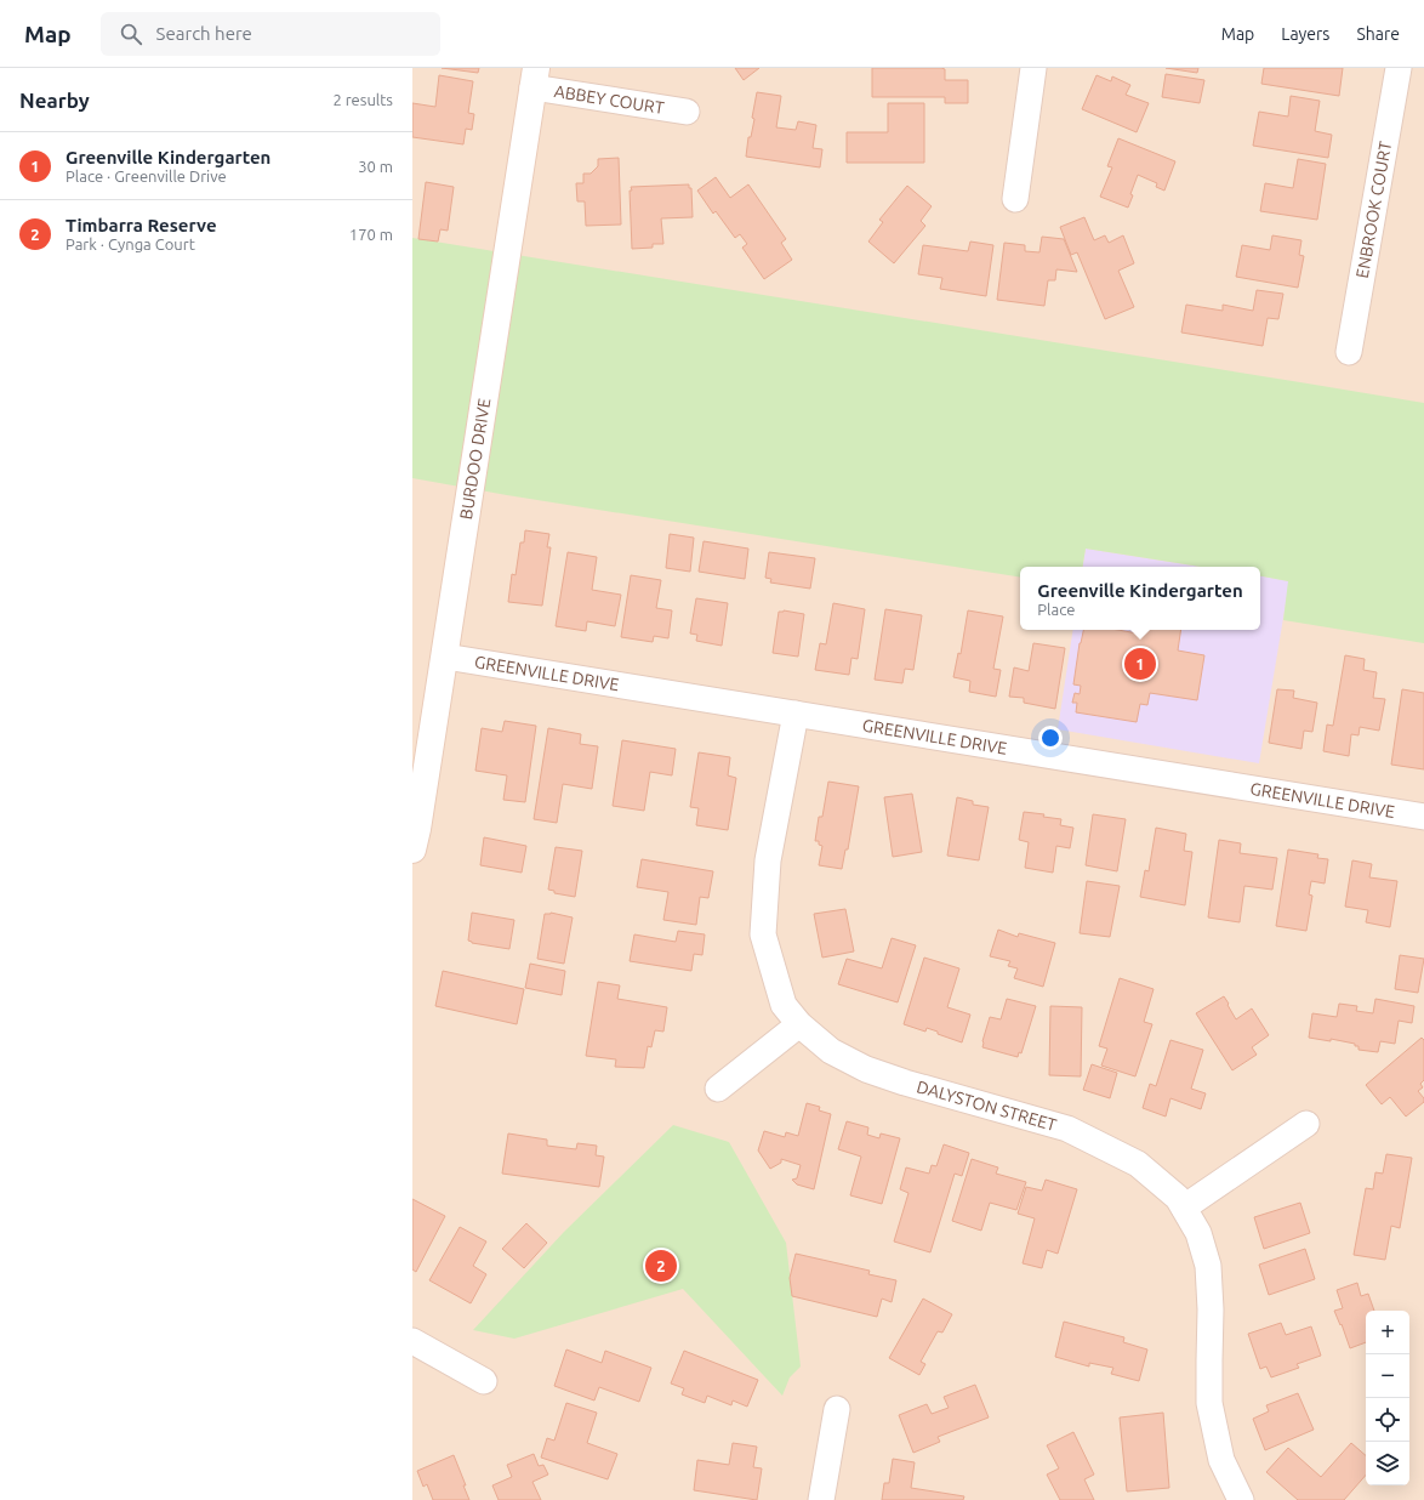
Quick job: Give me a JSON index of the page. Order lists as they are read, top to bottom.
{
  "streets": {
    "street": [
      "ABBEY COURT",
      "ENBROOK COURT",
      "BURDOO DRIVE",
      "GREENVILLE DRIVE",
      "DALYSTON STREET"
    ]
  },
  "crossings": [
    ["ABBEY COURT", "BURDOO DRIVE"],
    ["BURDOO DRIVE", "GREENVILLE DRIVE"],
    ["GREENVILLE DRIVE", "DALYSTON STREET"]
  ],
  "page": {
    "header": "Map",
    "search": "Search here",
    "nav": ["Map", "Layers", "Share"],
    "heading": ["Nearby", "2 results"],
    "list": [
      {
        "mark": "1",
        "name": "Greenville Kindergarten",
        "note": "Place · Greenville Drive",
        "value": "30 m"
      },
      {
        "mark": "2",
        "name": "Timbarra Reserve",
        "note": "Park · Cynga Court",
        "value": "170 m"
      }
    ],
    "popup": ["Greenville Kindergarten", "Place"],
    "pins": ["1", "2"],
    "map_buttons": ["+", "−"]
  }
}
